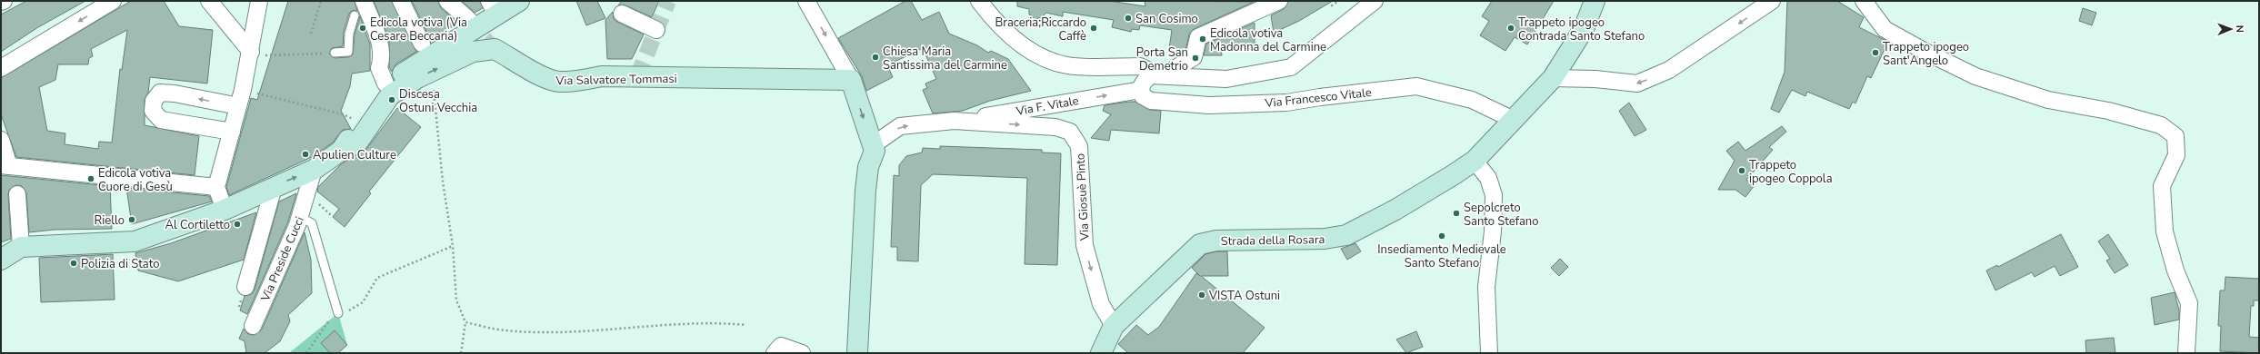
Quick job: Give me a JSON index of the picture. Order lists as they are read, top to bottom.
{
  "streets": {
    "street": [
      "Via Salvatore Tommasi",
      "Via Francesco Vitale",
      "Via F. Vitale",
      "Via Giosuè Pinto",
      "Strada della Rosara",
      "Via Preside Cucci"
    ]
  },
  "crossings": [
    ["Via Francesco Vitale", "Via F. Vitale"],
    ["Via Francesco Vitale", "Strada della Rosara"],
    ["Via F. Vitale", "Via Giosuè Pinto"],
    ["Via Giosuè Pinto", "Strada della Rosara"]
  ],
  "one_way": ["Via Salvatore Tommasi", "Via F. Vitale"],
  "places": [
    "San Cosimo",
    "Edicola votiva (Via Cesare Beccaria)",
    "Braceria;Riccardo Caffè",
    "Trappeto ipogeo Contrada Santo Stefano",
    "Edicola votiva Madonna del Carmine",
    "Trappeto ipogeo Sant'Angelo",
    "Chiesa Maria Santissima del Carmine",
    "Porta San Demetrio",
    "Discesa Ostuni Vecchia",
    "Apulien Culture",
    "Trappeto ipogeo Coppola",
    "Edicola votiva Cuore di Gesù",
    "Sepolcreto Santo Stefano",
    "Riello",
    "Al Cortiletto",
    "Insediamento Medievale Santo Stefano",
    "Polizia di Stato",
    "VISTA Ostuni"
  ],
  "north": "right"
}
